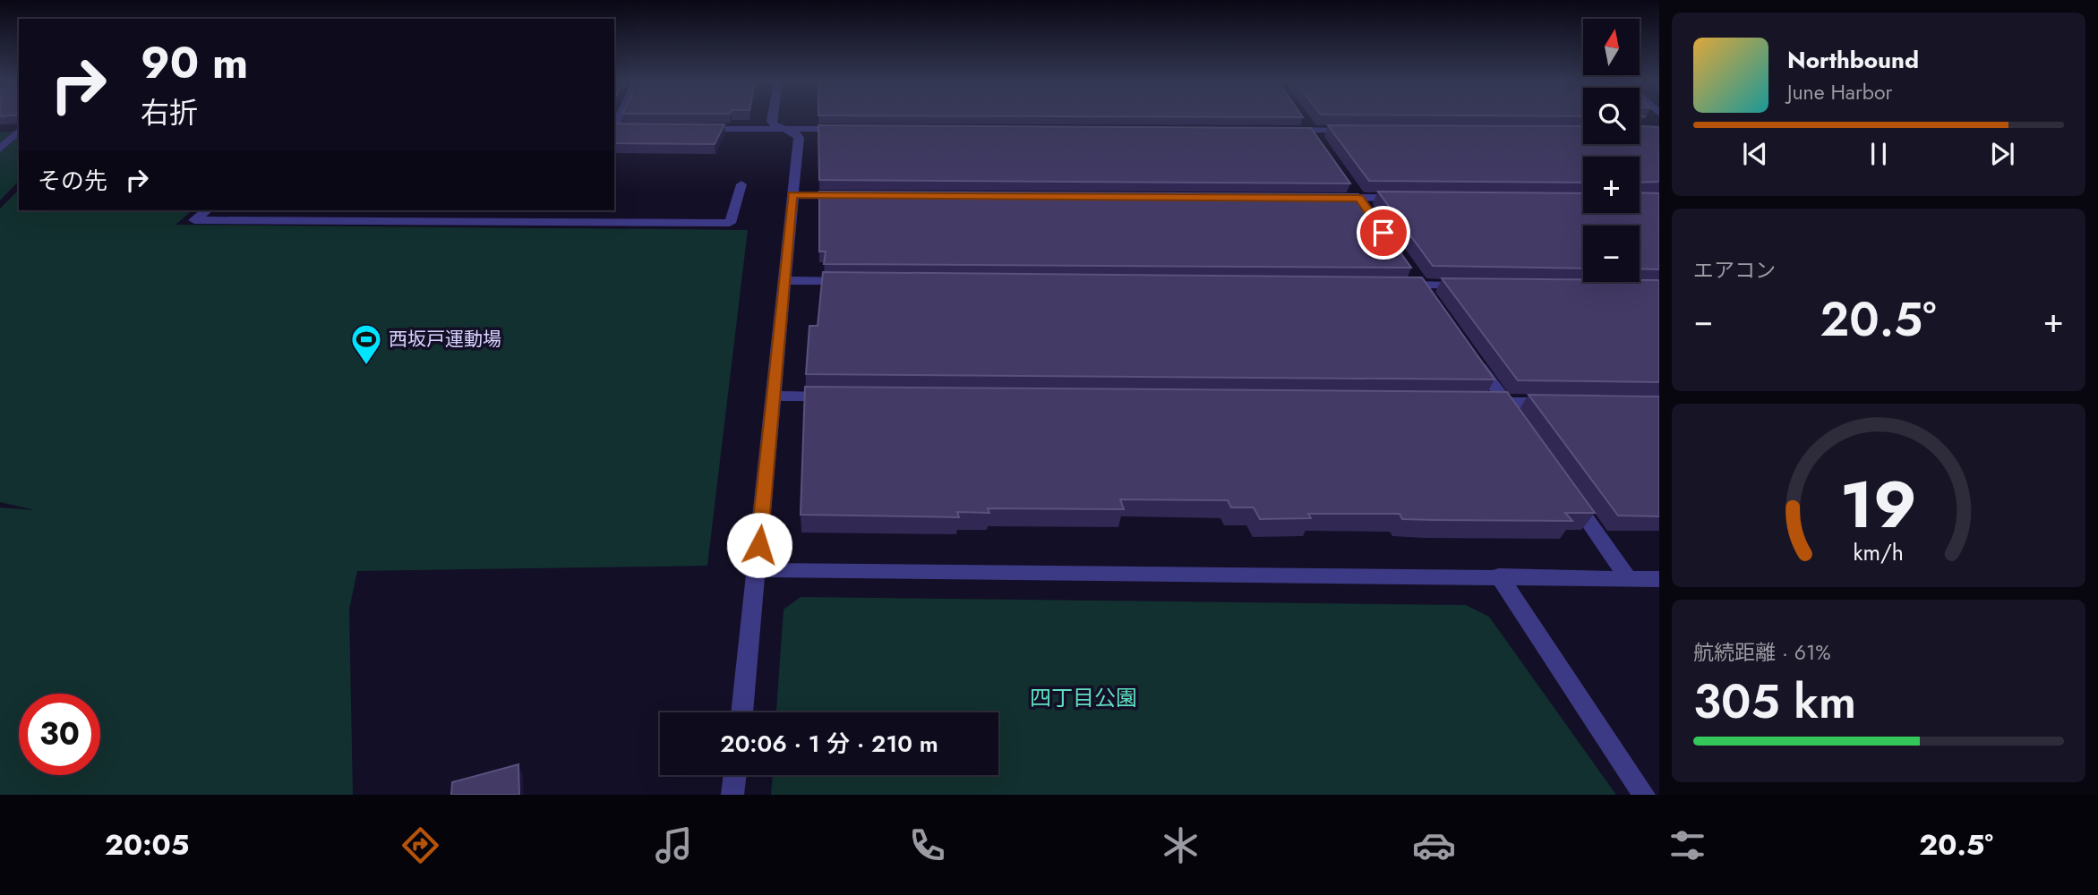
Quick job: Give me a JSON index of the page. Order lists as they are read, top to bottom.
{
  "parks": ["四丁目公園"],
  "places": {
    "sports": ["西坂戸運動場"]
  },
  "north": "top",
  "page": {
    "map_buttons": ["+", "−"],
    "turn": ["90 m", "右折"],
    "song": ["Northbound", "June Harbor"],
    "then": "その先",
    "tile": [
      "エアコン",
      ["航続距離 · 61%", "305 km"]
    ],
    "heat": ["−", "20.5°", "+"],
    "limit": "30",
    "trip": "20:06 · 1 分 · 210 m",
    "tabs": ["20:05", "20.5°"],
    "gauge": ["19", "km/h"]
  }
}
